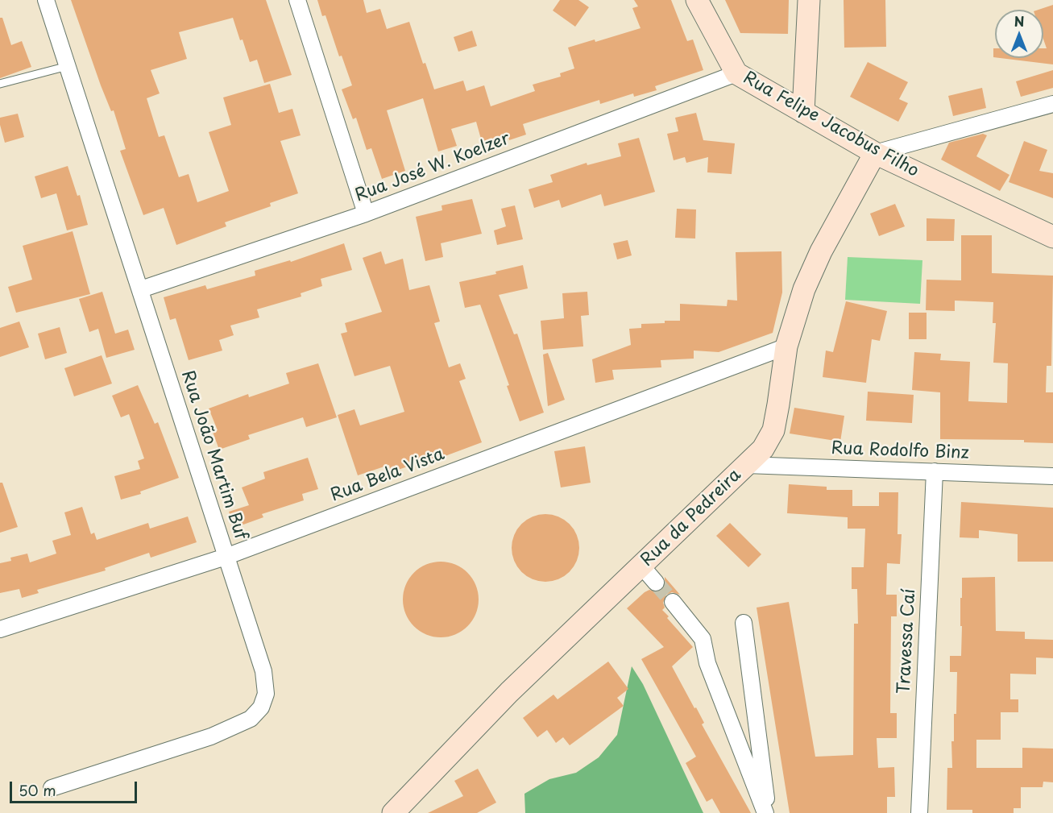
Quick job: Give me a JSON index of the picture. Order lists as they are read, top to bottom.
{
  "streets": {
    "street": [
      "Rua Felipe Jacobus Filho",
      "Rua José W. Koelzer",
      "Rua Rodolfo Binz",
      "Rua João Martim Buf",
      "Rua Bela Vista",
      "Rua da Pedreira",
      "Travessa Caí"
    ]
  },
  "crossings": [
    ["Rua Felipe Jacobus Filho", "Rua José W. Koelzer"],
    ["Rua Felipe Jacobus Filho", "Rua da Pedreira"],
    ["Rua José W. Koelzer", "Rua João Martim Buf"],
    ["Rua Rodolfo Binz", "Rua da Pedreira"],
    ["Rua Rodolfo Binz", "Travessa Caí"],
    ["Rua João Martim Buf", "Rua Bela Vista"],
    ["Rua Bela Vista", "Rua da Pedreira"]
  ],
  "scale_bar": "50 m",
  "north": "top"
}
